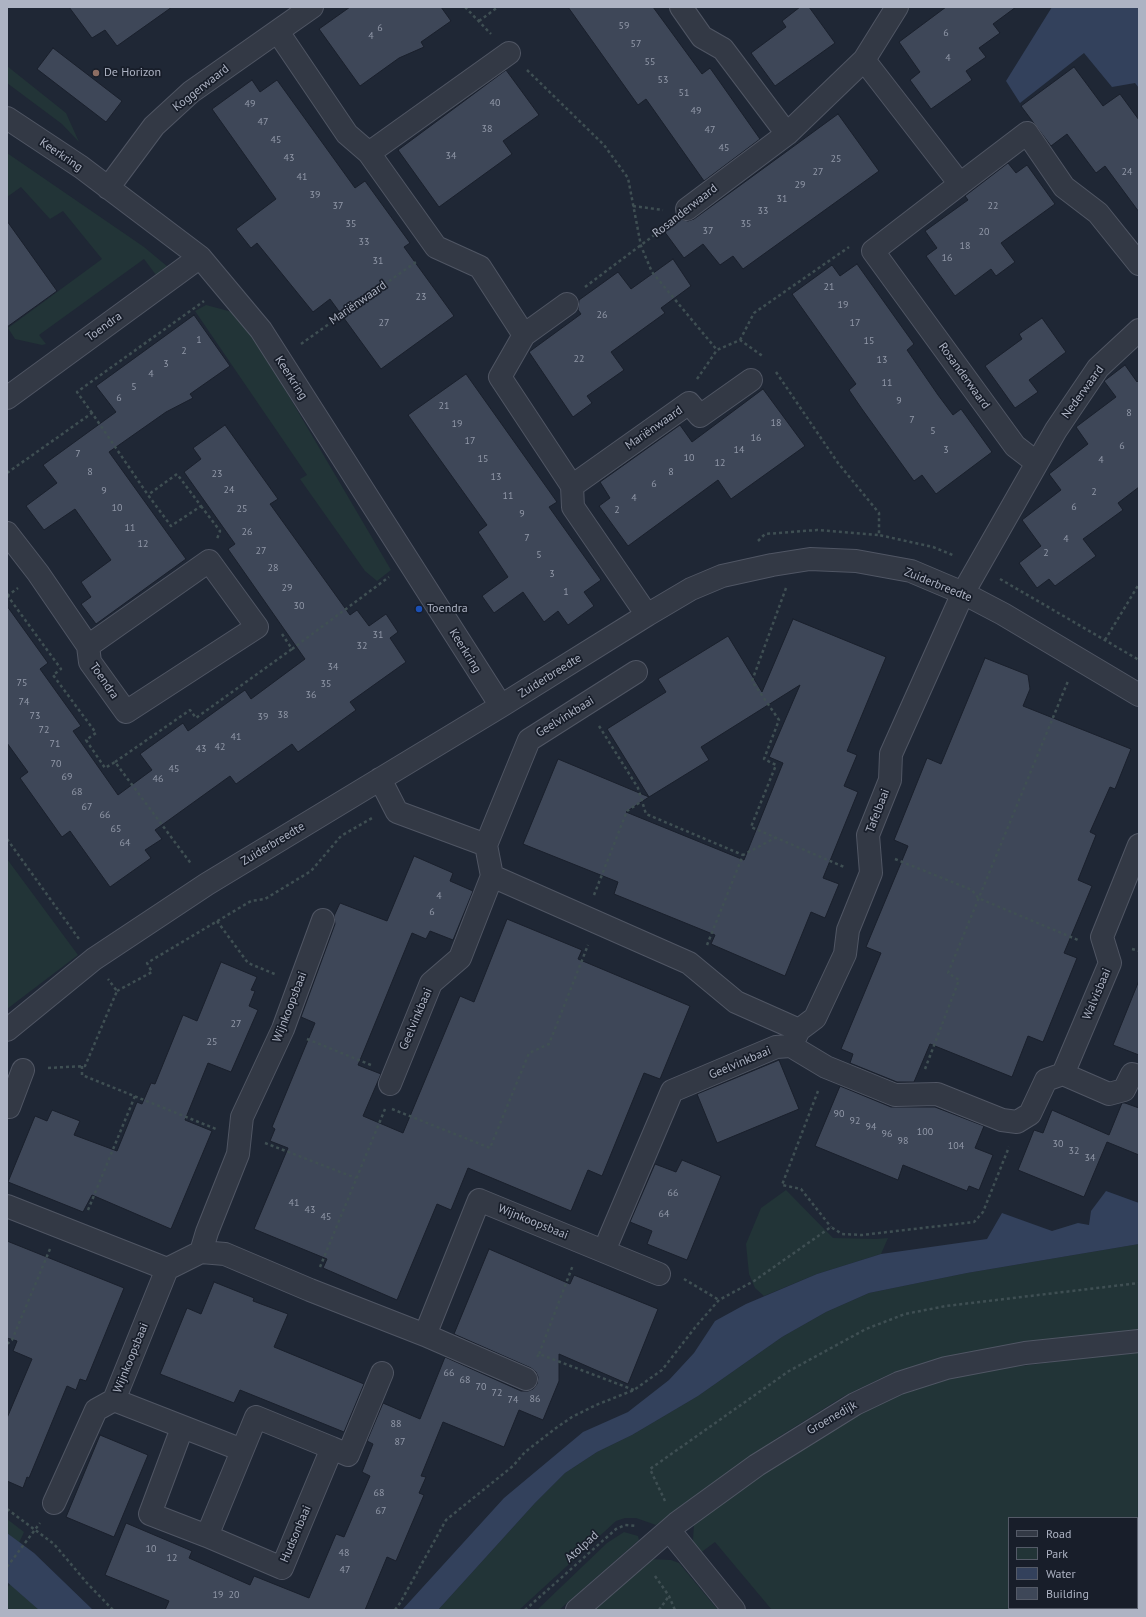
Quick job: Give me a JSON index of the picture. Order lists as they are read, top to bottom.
{
  "streets": {
    "street": [
      "Koggerwaard",
      "Keerkring",
      "Rosanderwaard",
      "Mariënwaard",
      "Toendra",
      "Nederwaard",
      "Zuiderbreedte",
      "Geelvinkbaai",
      "Tafelbaai",
      "Walvisbaai",
      "Wijnkoopsbaai",
      "Groenedijk",
      "Hudsonbaai"
    ],
    "path": ["Atolpad"]
  },
  "crossings": [
    ["Koggerwaard", "Keerkring"],
    ["Keerkring", "Mariënwaard"],
    ["Keerkring", "Toendra"],
    ["Keerkring", "Zuiderbreedte"],
    ["Rosanderwaard", "Nederwaard"],
    ["Zuiderbreedte", "Tafelbaai"],
    ["Geelvinkbaai", "Tafelbaai"],
    ["Geelvinkbaai", "Wijnkoopsbaai"],
    ["Groenedijk", "Atolpad"]
  ],
  "places": ["De Horizon", "Toendra"],
  "house_numbers": [
    "59",
    "6",
    "6",
    "4",
    "57",
    "4",
    "55",
    "53",
    "51",
    "40",
    "49",
    "49",
    "47",
    "38",
    "47",
    "45",
    "45",
    "34",
    "43",
    "25",
    "27",
    "24",
    "41",
    "29",
    "39",
    "31",
    "37",
    "22",
    "33",
    "35",
    "35",
    "37",
    "20",
    "33",
    "18",
    "16",
    "31",
    "21",
    "23",
    "19",
    "26",
    "27",
    "17",
    "1",
    "15",
    "2",
    "22",
    "13",
    "3",
    "4",
    "11",
    "5",
    "6",
    "9",
    "21",
    "8",
    "7",
    "18",
    "19",
    "5",
    "16",
    "17",
    "6",
    "14",
    "3",
    "7",
    "10",
    "15",
    "4",
    "12",
    "8",
    "8",
    "23",
    "13",
    "6",
    "24",
    "9",
    "2",
    "11",
    "4",
    "6",
    "10",
    "25",
    "2",
    "9",
    "11",
    "26",
    "7",
    "4",
    "12",
    "27",
    "2",
    "5",
    "28",
    "3",
    "29",
    "1",
    "30",
    "31",
    "32",
    "34",
    "75",
    "35",
    "36",
    "74",
    "38",
    "73",
    "39",
    "72",
    "41",
    "71",
    "42",
    "43",
    "70",
    "45",
    "69",
    "46",
    "68",
    "67",
    "66",
    "65",
    "64",
    "4",
    "6",
    "27",
    "25",
    "90",
    "92",
    "94",
    "100",
    "96",
    "98",
    "30",
    "104",
    "32",
    "34",
    "66",
    "41",
    "43",
    "64",
    "45",
    "66",
    "68",
    "70",
    "72",
    "86",
    "74",
    "88",
    "87",
    "68",
    "67",
    "10",
    "48",
    "12",
    "47",
    "19",
    "20"
  ],
  "legend": [
    "Road",
    "Park",
    "Water",
    "Building"
  ]
}
